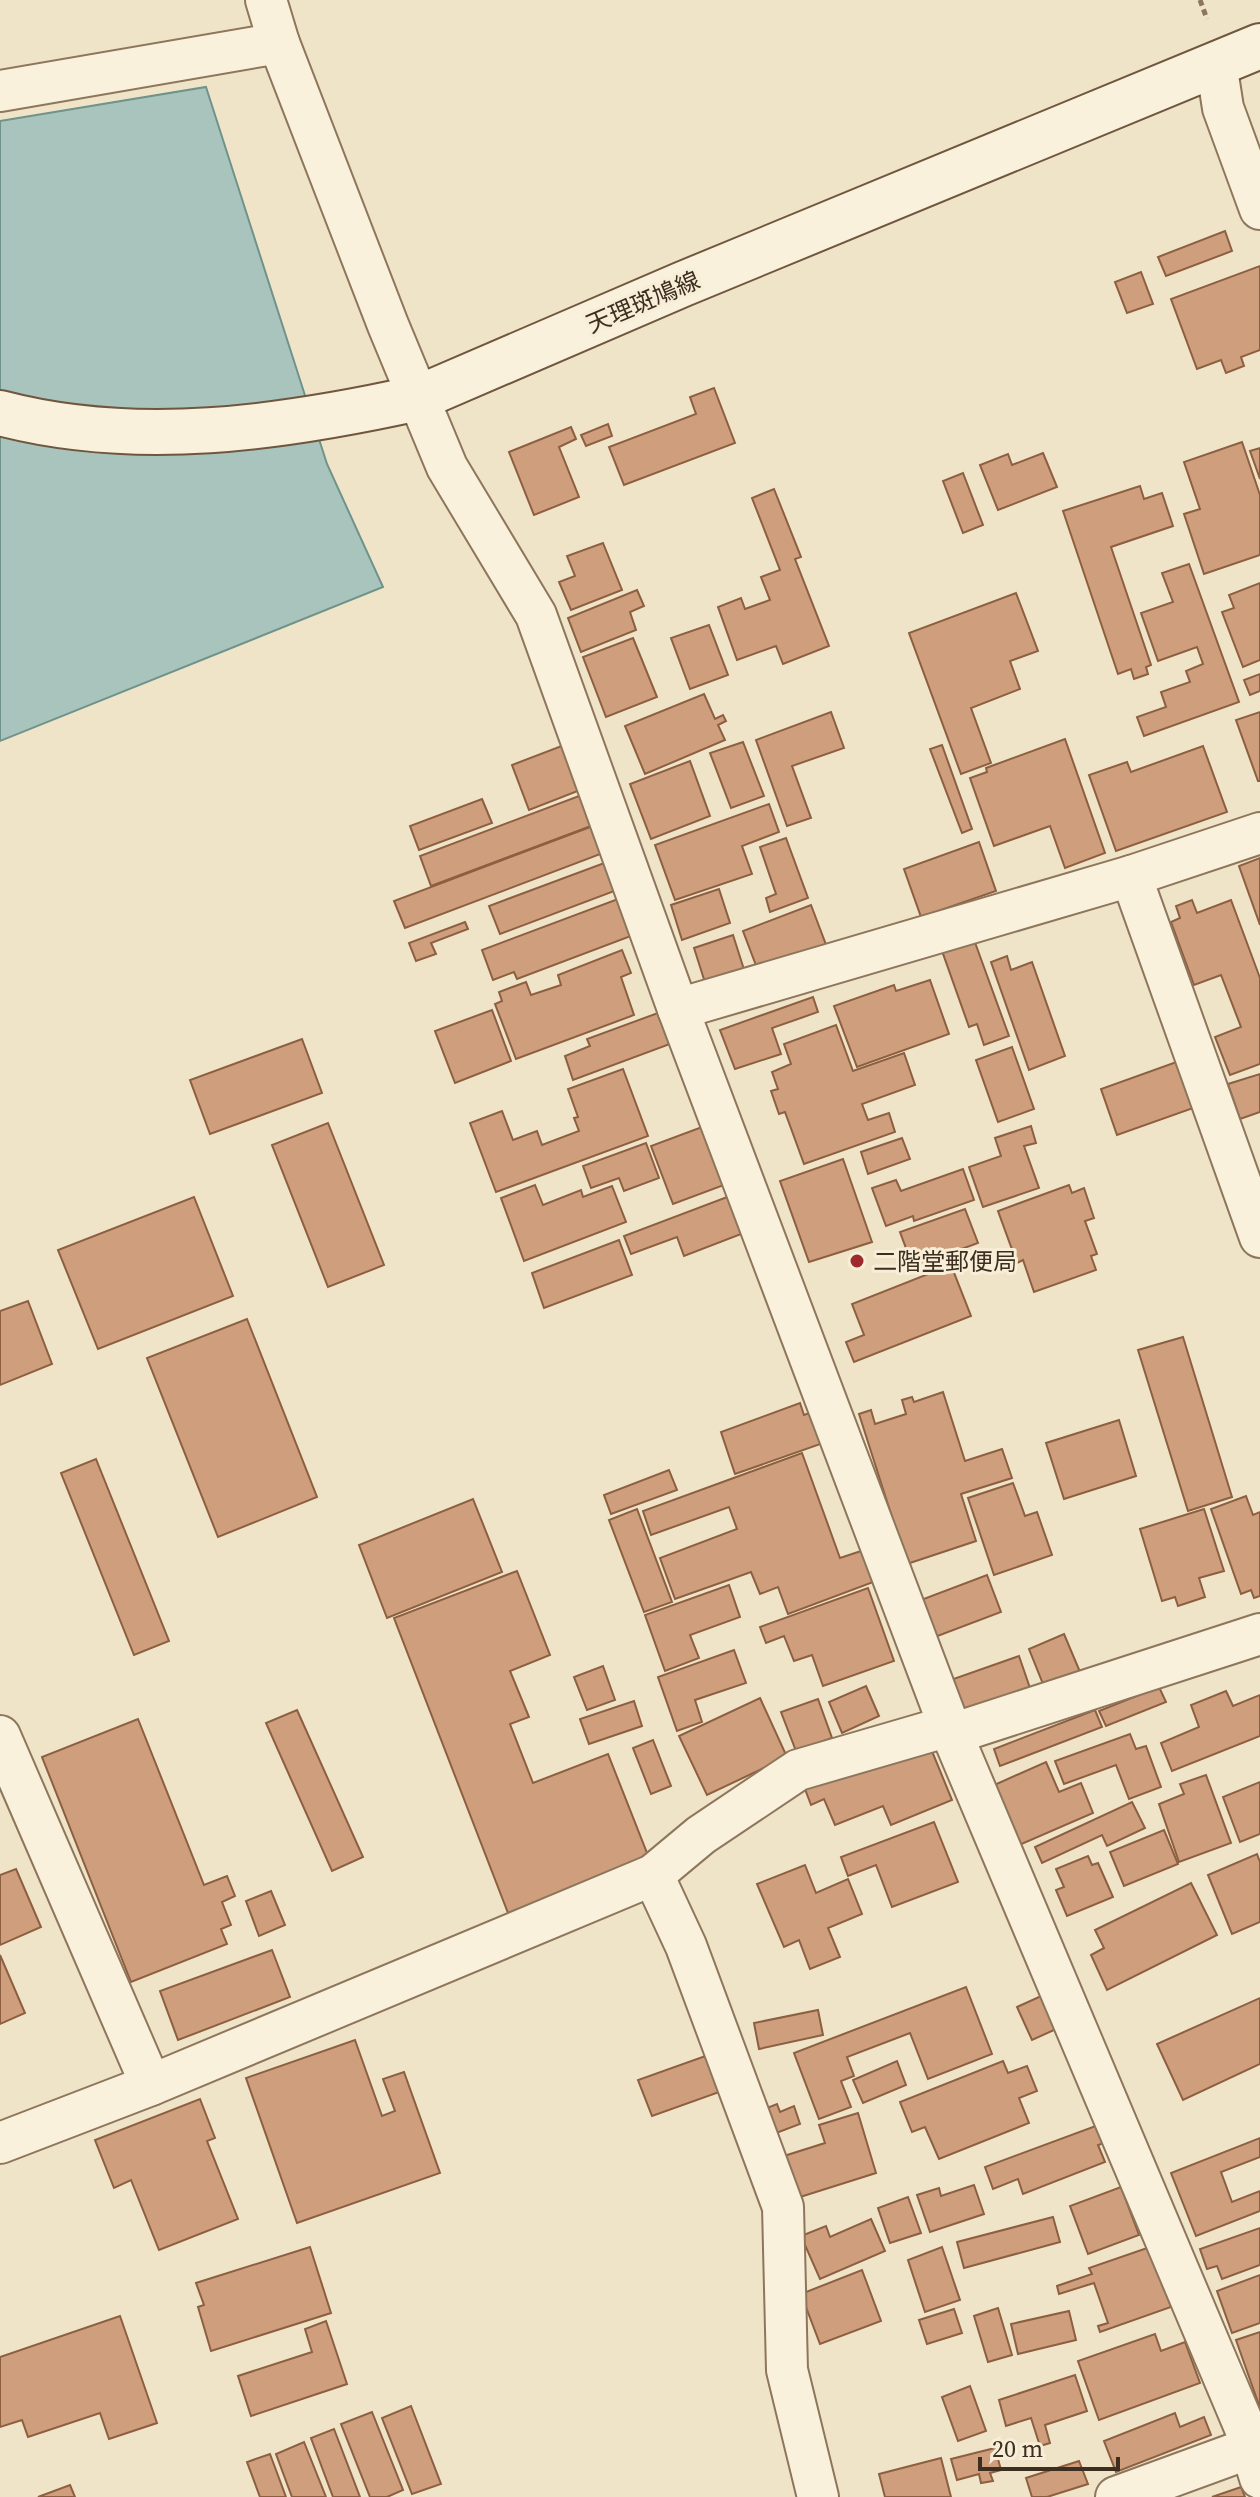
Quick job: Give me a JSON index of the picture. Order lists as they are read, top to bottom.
{
  "streets": {
    "main road": ["天理斑鳩線"]
  },
  "places": ["二階堂郵便局"],
  "scale_bar": "20 m"
}
